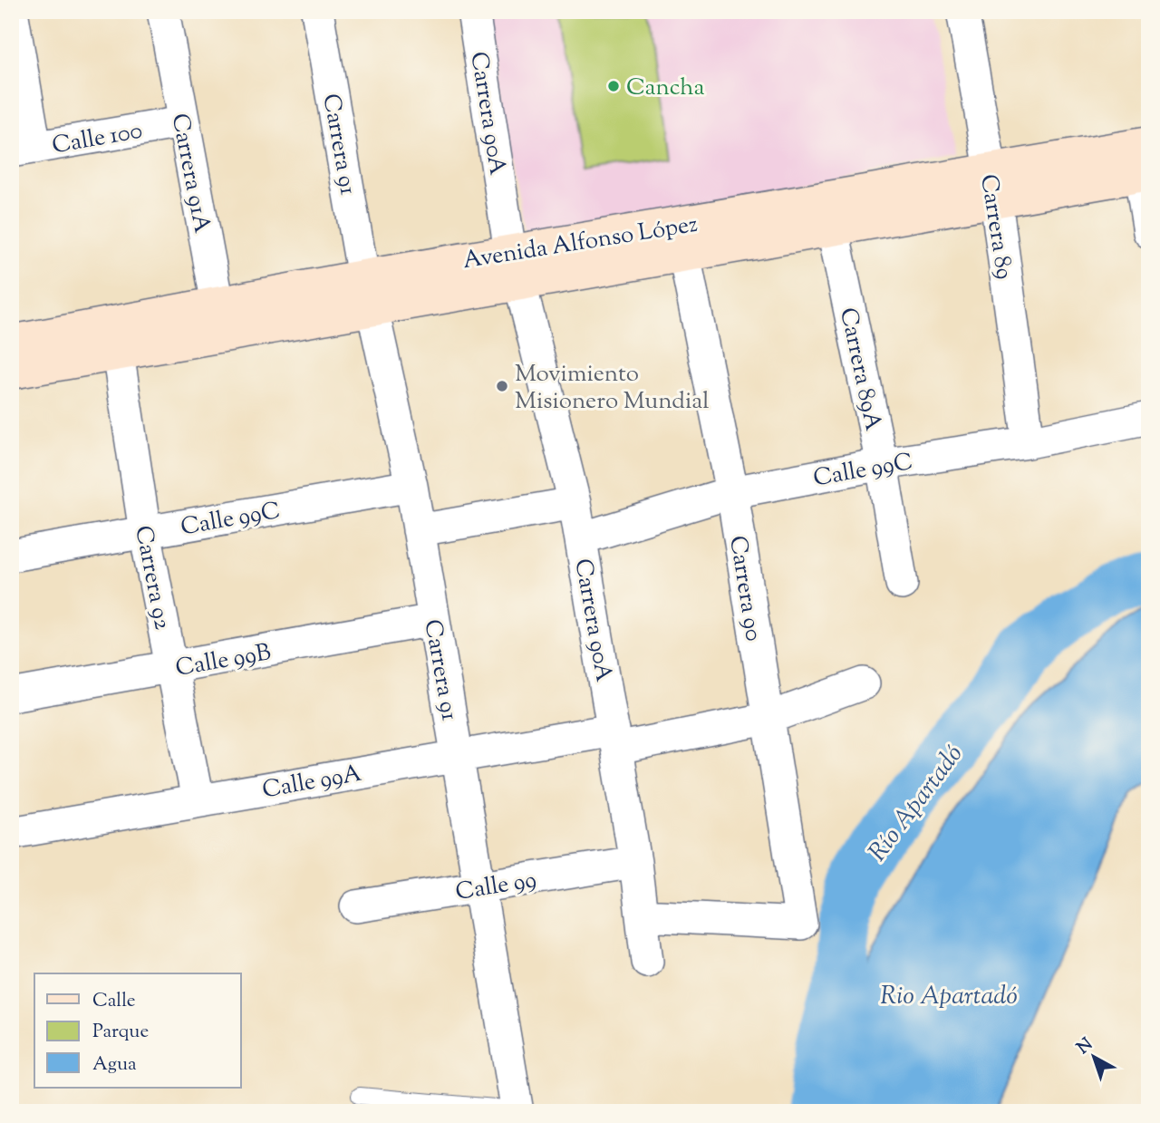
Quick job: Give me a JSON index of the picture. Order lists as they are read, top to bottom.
{
  "streets": {
    "street": [
      "Carrera 90A",
      "Calle 100",
      "Carrera 91",
      "Carrera 91A",
      "Carrera 89",
      "Avenida Alfonso López",
      "Carrera 89A",
      "Calle 99C",
      "Carrera 92",
      "Carrera 90",
      "Calle 99B",
      "Calle 99A",
      "Calle 99"
    ]
  },
  "crossings": [
    ["Carrera 90A", "Avenida Alfonso López"],
    ["Carrera 90A", "Calle 99C"],
    ["Carrera 90A", "Carrera 90"],
    ["Carrera 90A", "Calle 99A"],
    ["Carrera 90A", "Calle 99"],
    ["Calle 100", "Carrera 91A"],
    ["Carrera 91", "Avenida Alfonso López"],
    ["Carrera 91", "Calle 99C"],
    ["Carrera 91", "Calle 99B"],
    ["Carrera 91", "Calle 99A"],
    ["Carrera 91", "Calle 99"],
    ["Carrera 91A", "Avenida Alfonso López"],
    ["Carrera 89", "Avenida Alfonso López"],
    ["Carrera 89", "Calle 99C"],
    ["Avenida Alfonso López", "Carrera 89A"],
    ["Avenida Alfonso López", "Carrera 92"],
    ["Avenida Alfonso López", "Carrera 90"],
    ["Carrera 89A", "Calle 99C"],
    ["Calle 99C", "Carrera 92"],
    ["Calle 99C", "Carrera 90"],
    ["Carrera 92", "Calle 99B"],
    ["Carrera 92", "Calle 99A"],
    ["Carrera 90", "Calle 99A"]
  ],
  "water": ["Río Apartadó", "Rio Apartadó"],
  "places": ["Cancha", "Movimiento Misionero Mundial"],
  "legend": ["Calle", "Parque", "Agua"],
  "north": "top left"
}
